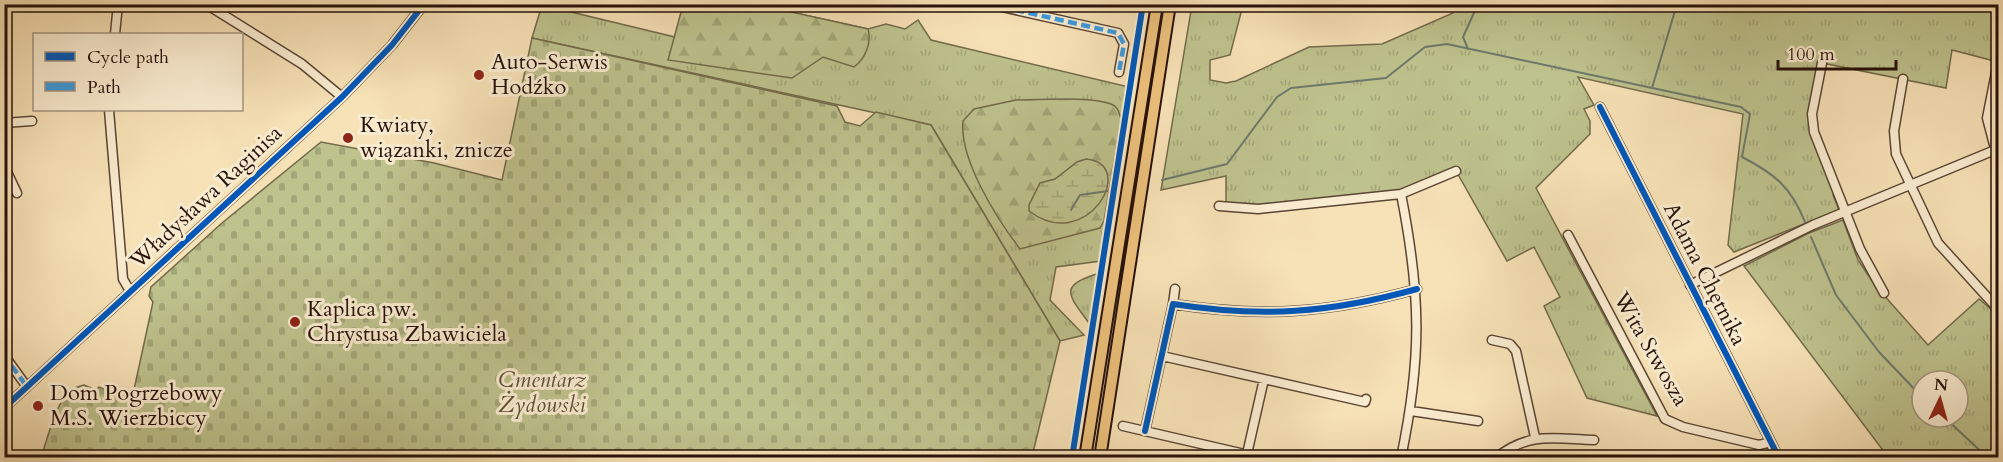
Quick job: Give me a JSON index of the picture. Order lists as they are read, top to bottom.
{
  "streets": {
    "street": ["Władysława Raginisa", "Adama Chętnika", "Wita Stwosza"]
  },
  "crossings": [
    ["Adama Chętnika", "Wita Stwosza"]
  ],
  "parks": ["Cmentarz Żydowski"],
  "places": [
    "Auto-Serwis Hodźko",
    "Kwiaty, wiązanki, znicze",
    "Kaplica pw. Chrystusa Zbawiciela",
    "Dom Pogrzebowy M.S. Wierzbiccy"
  ],
  "legend": ["Cycle path", "Path"],
  "scale_bar": "100 m",
  "north": "top"
}
